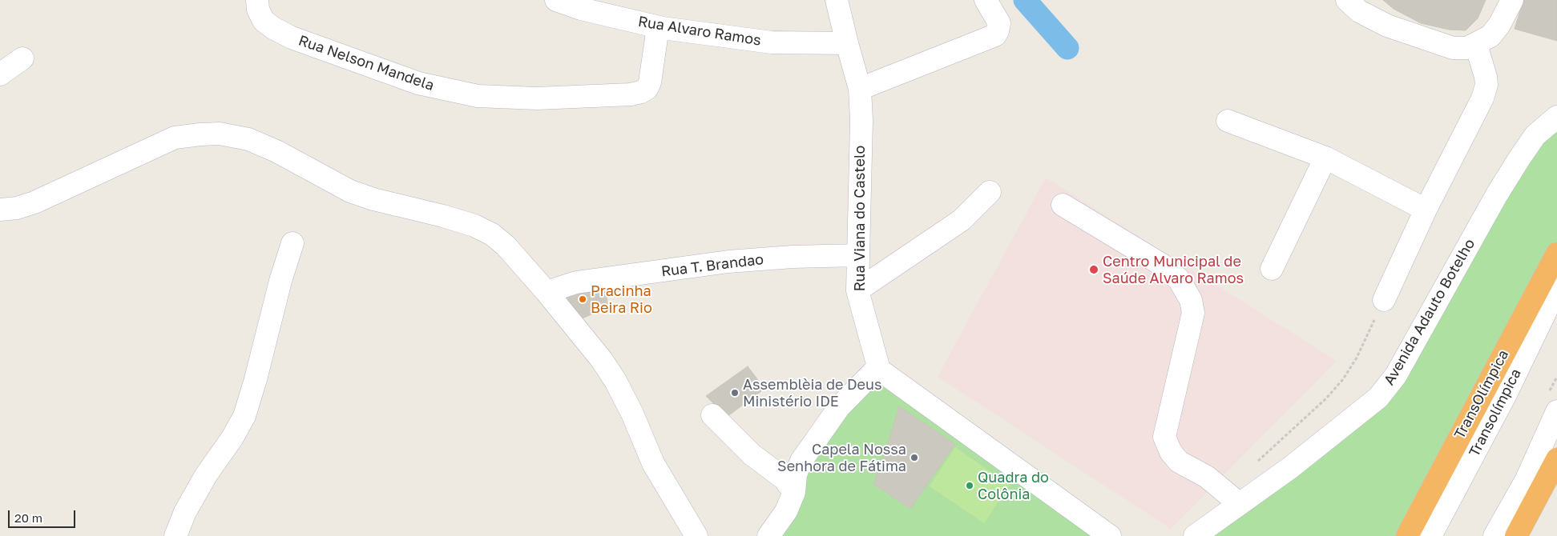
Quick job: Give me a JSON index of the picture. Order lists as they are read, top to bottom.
{
  "streets": {
    "highway": ["TransOlímpica"],
    "street": [
      "Rua Alvaro Ramos",
      "Rua Nelson Mandela",
      "Rua Viana do Castelo",
      "Rua T. Brandao",
      "Avenida Adauto Botelho",
      "Transolímpica"
    ]
  },
  "crossings": [
    ["Rua Alvaro Ramos", "Rua Nelson Mandela"],
    ["Rua Alvaro Ramos", "Rua Viana do Castelo"],
    ["Rua Viana do Castelo", "Rua T. Brandao"]
  ],
  "places": [
    "Centro Municipal de Saúde Alvaro Ramos",
    "Pracinha Beira Rio",
    "Assemblèia de Deus Ministério IDE",
    "Capela Nossa Senhora de Fátima",
    "Quadra do Colônia"
  ],
  "scale_bar": "20 m"
}
